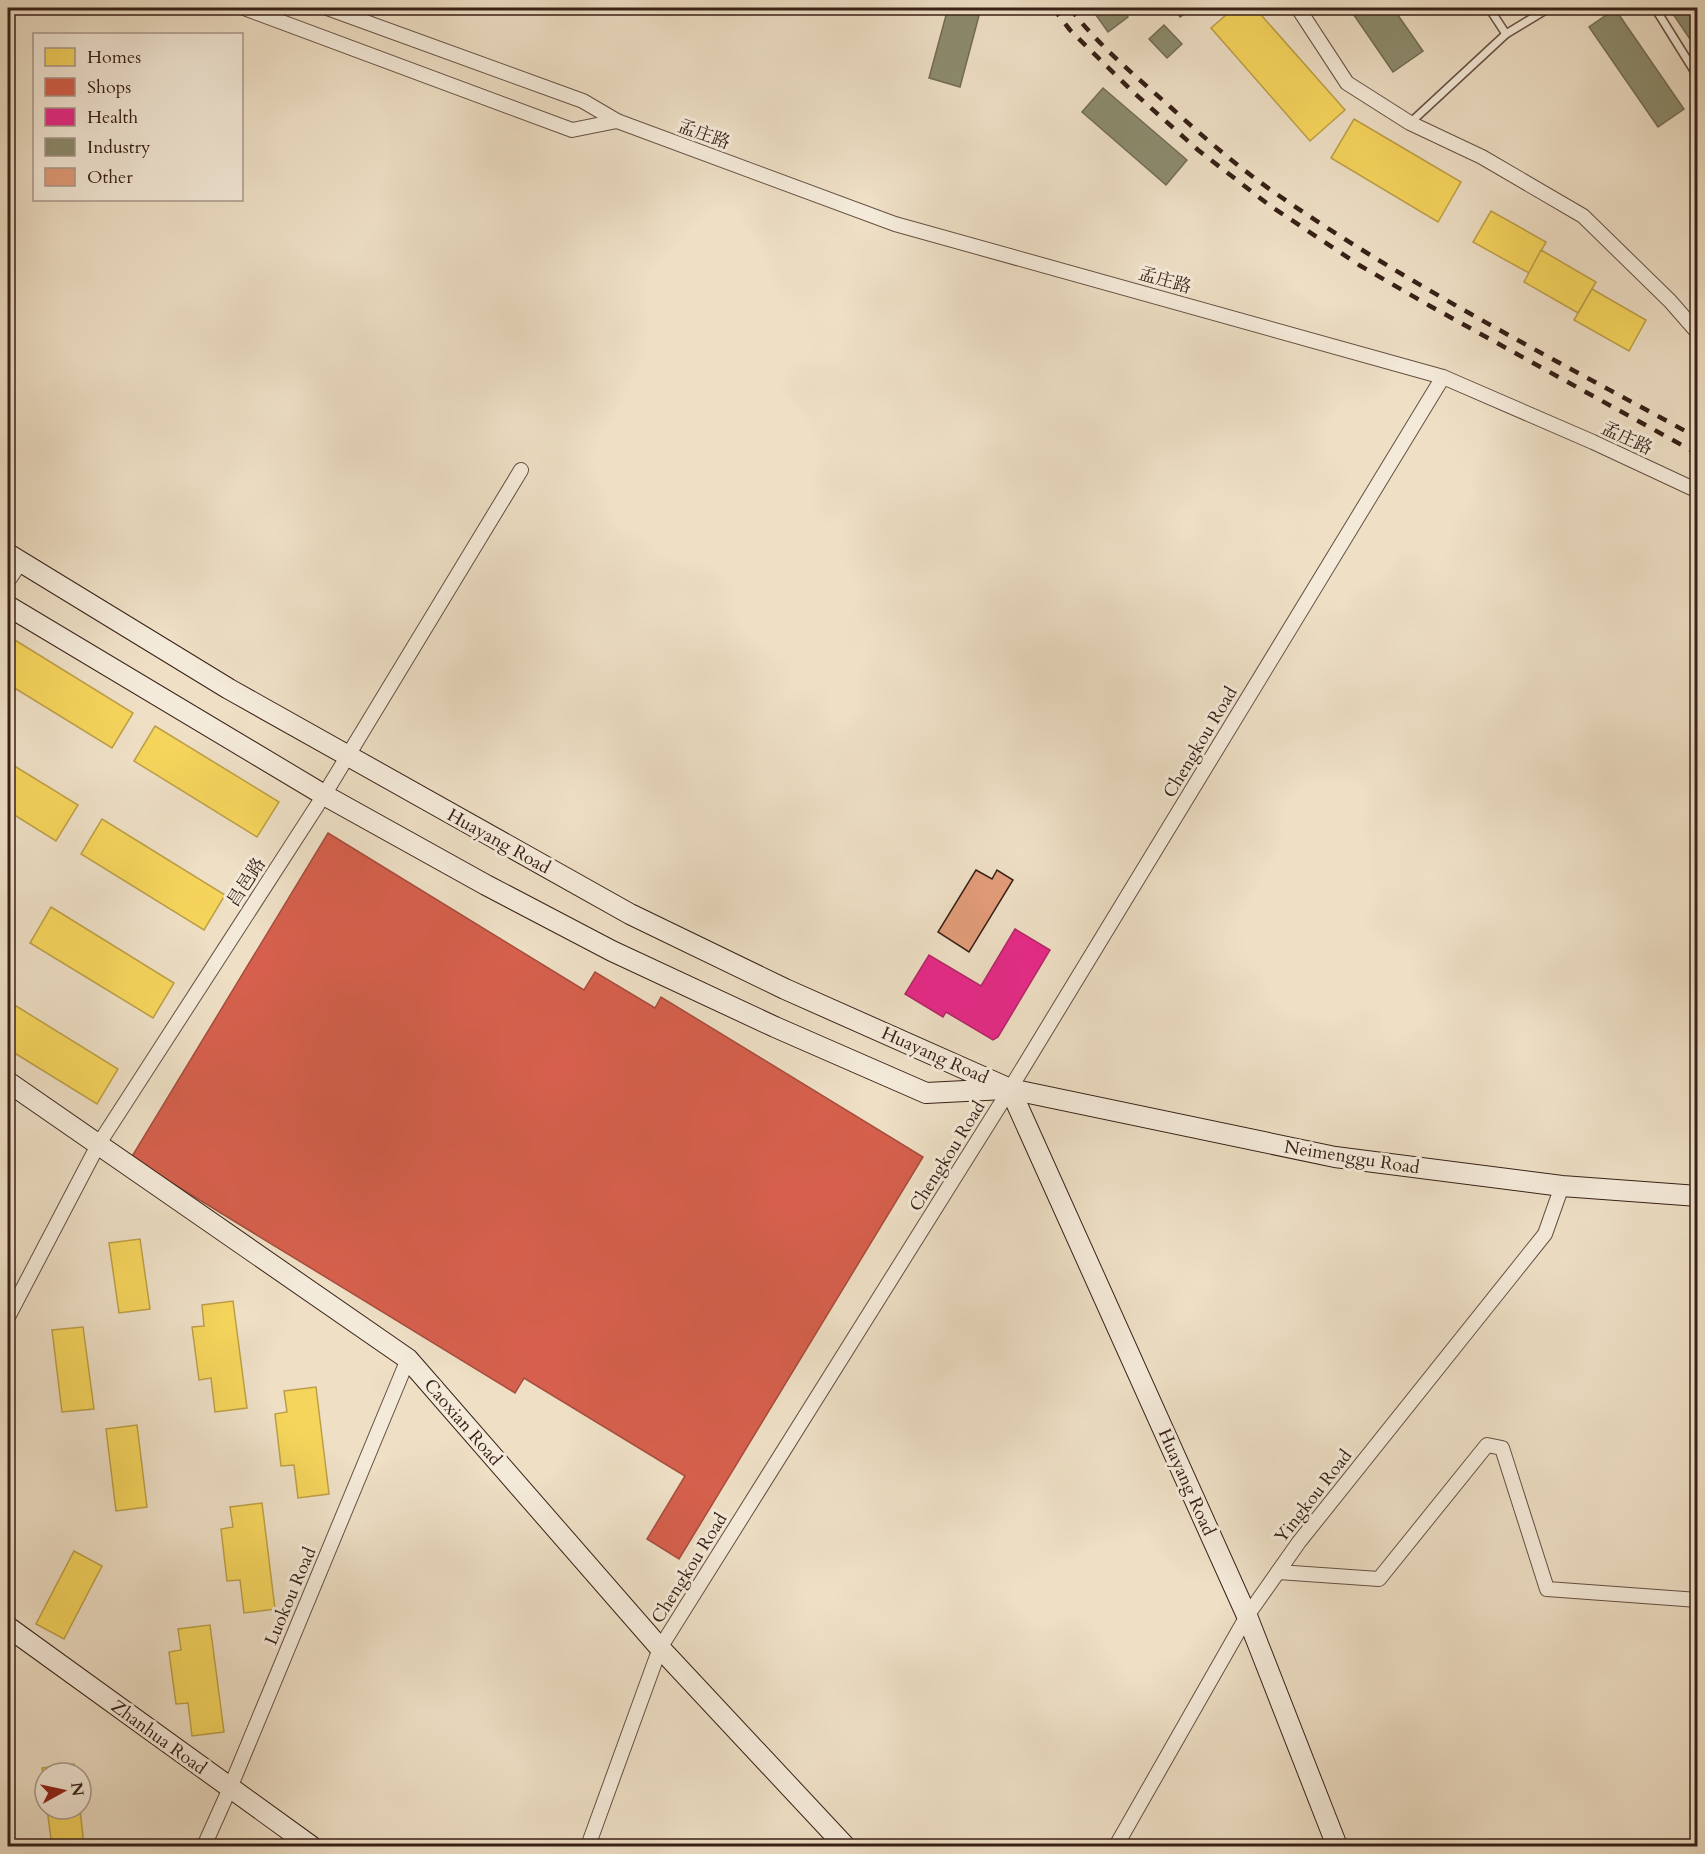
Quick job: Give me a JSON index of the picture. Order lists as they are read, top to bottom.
{
  "streets": {
    "main road": [
      "Huayang Road",
      "Neimenggu Road",
      "Caoxian Road",
      "Zhanhua Road"
    ],
    "street": [
      "孟庄路",
      "Chengkou Road",
      "昌邑路",
      "Yingkou Road",
      "Luokou Road"
    ]
  },
  "crossings": [
    ["孟庄路", "Chengkou Road"],
    ["Chengkou Road", "Huayang Road"],
    ["Chengkou Road", "Neimenggu Road"],
    ["Chengkou Road", "Caoxian Road"],
    ["Huayang Road", "昌邑路"],
    ["Huayang Road", "Neimenggu Road"],
    ["Huayang Road", "Yingkou Road"],
    ["昌邑路", "Caoxian Road"],
    ["Neimenggu Road", "Yingkou Road"],
    ["Caoxian Road", "Luokou Road"],
    ["Luokou Road", "Zhanhua Road"]
  ],
  "legend": [
    "Homes",
    "Shops",
    "Health",
    "Industry",
    "Other"
  ],
  "north": "right"
}
